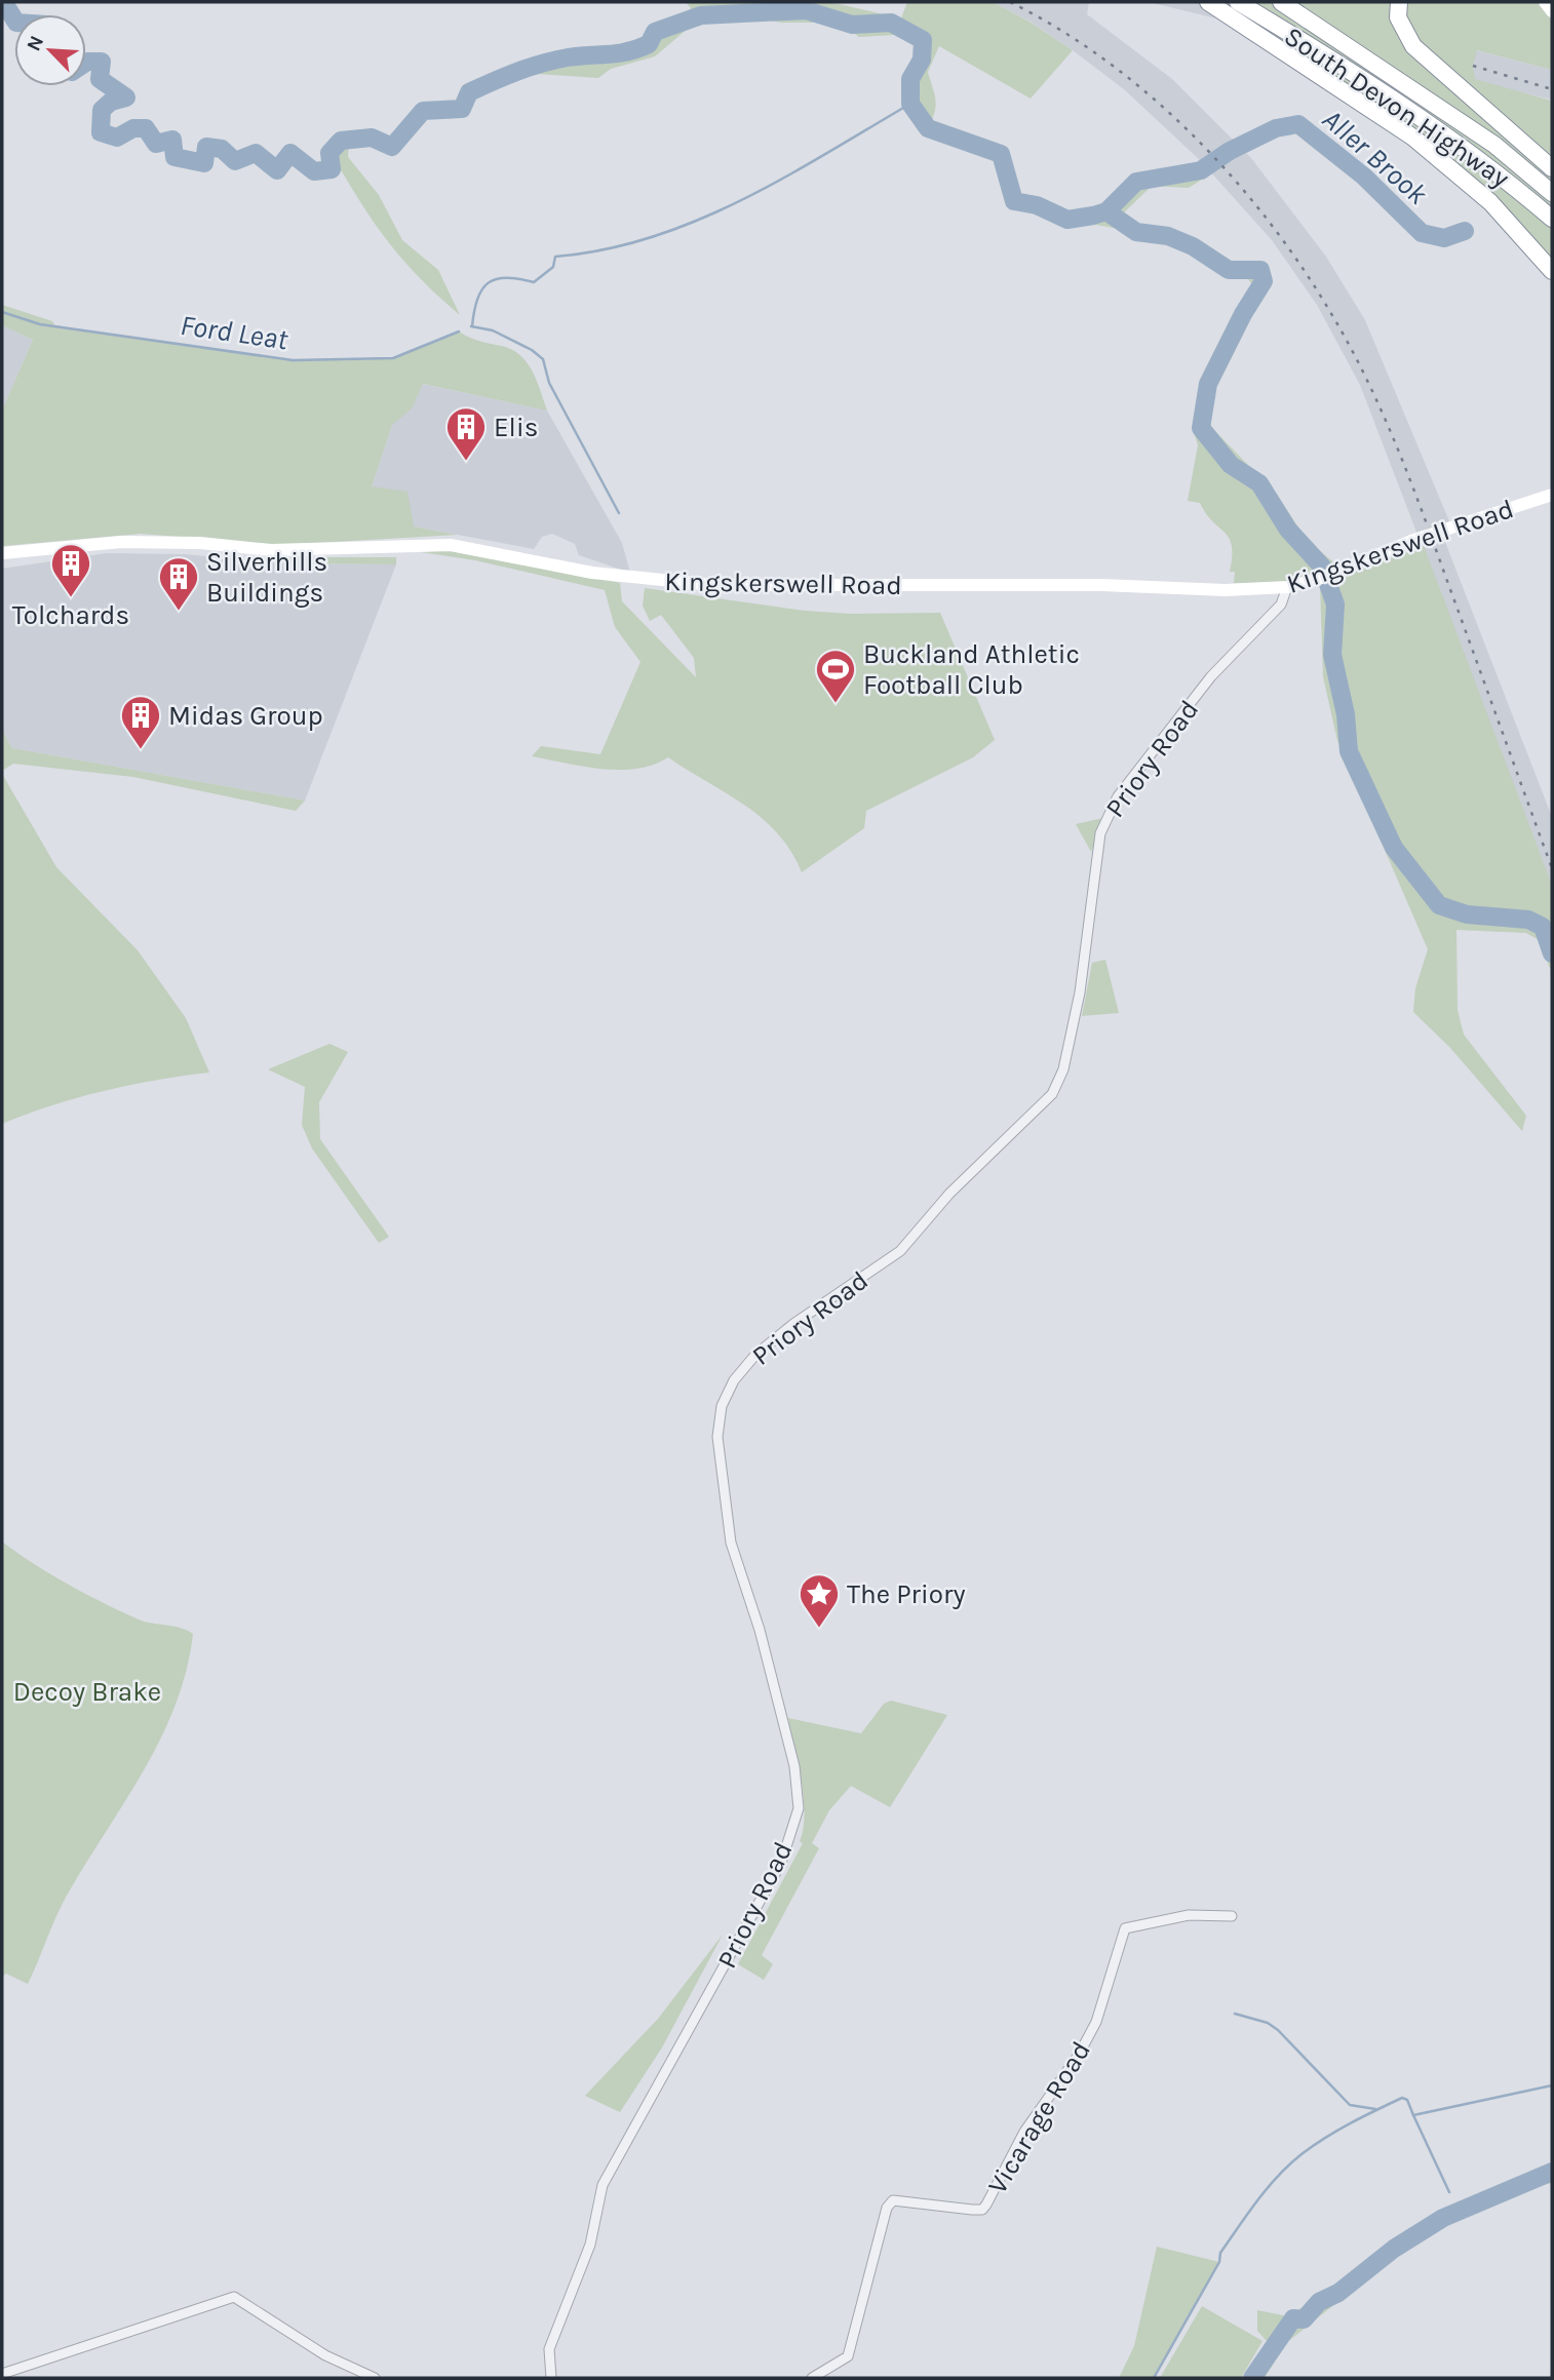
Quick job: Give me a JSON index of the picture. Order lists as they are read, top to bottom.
{
  "streets": {
    "highway": ["South Devon Highway"],
    "street": ["Kingskerswell Road", "Priory Road", "Vicarage Road"]
  },
  "crossings": [
    ["Kingskerswell Road", "Priory Road"]
  ],
  "water": ["Aller Brook", "Ford Leat"],
  "parks": ["Decoy Brake"],
  "places": {
    "building": [
      "Elis",
      "Tolchards",
      "Silverhills Buildings",
      "Midas Group"
    ],
    "sports": ["Buckland Athletic Football Club"],
    "place": ["The Priory"]
  },
  "north": "top left"
}
